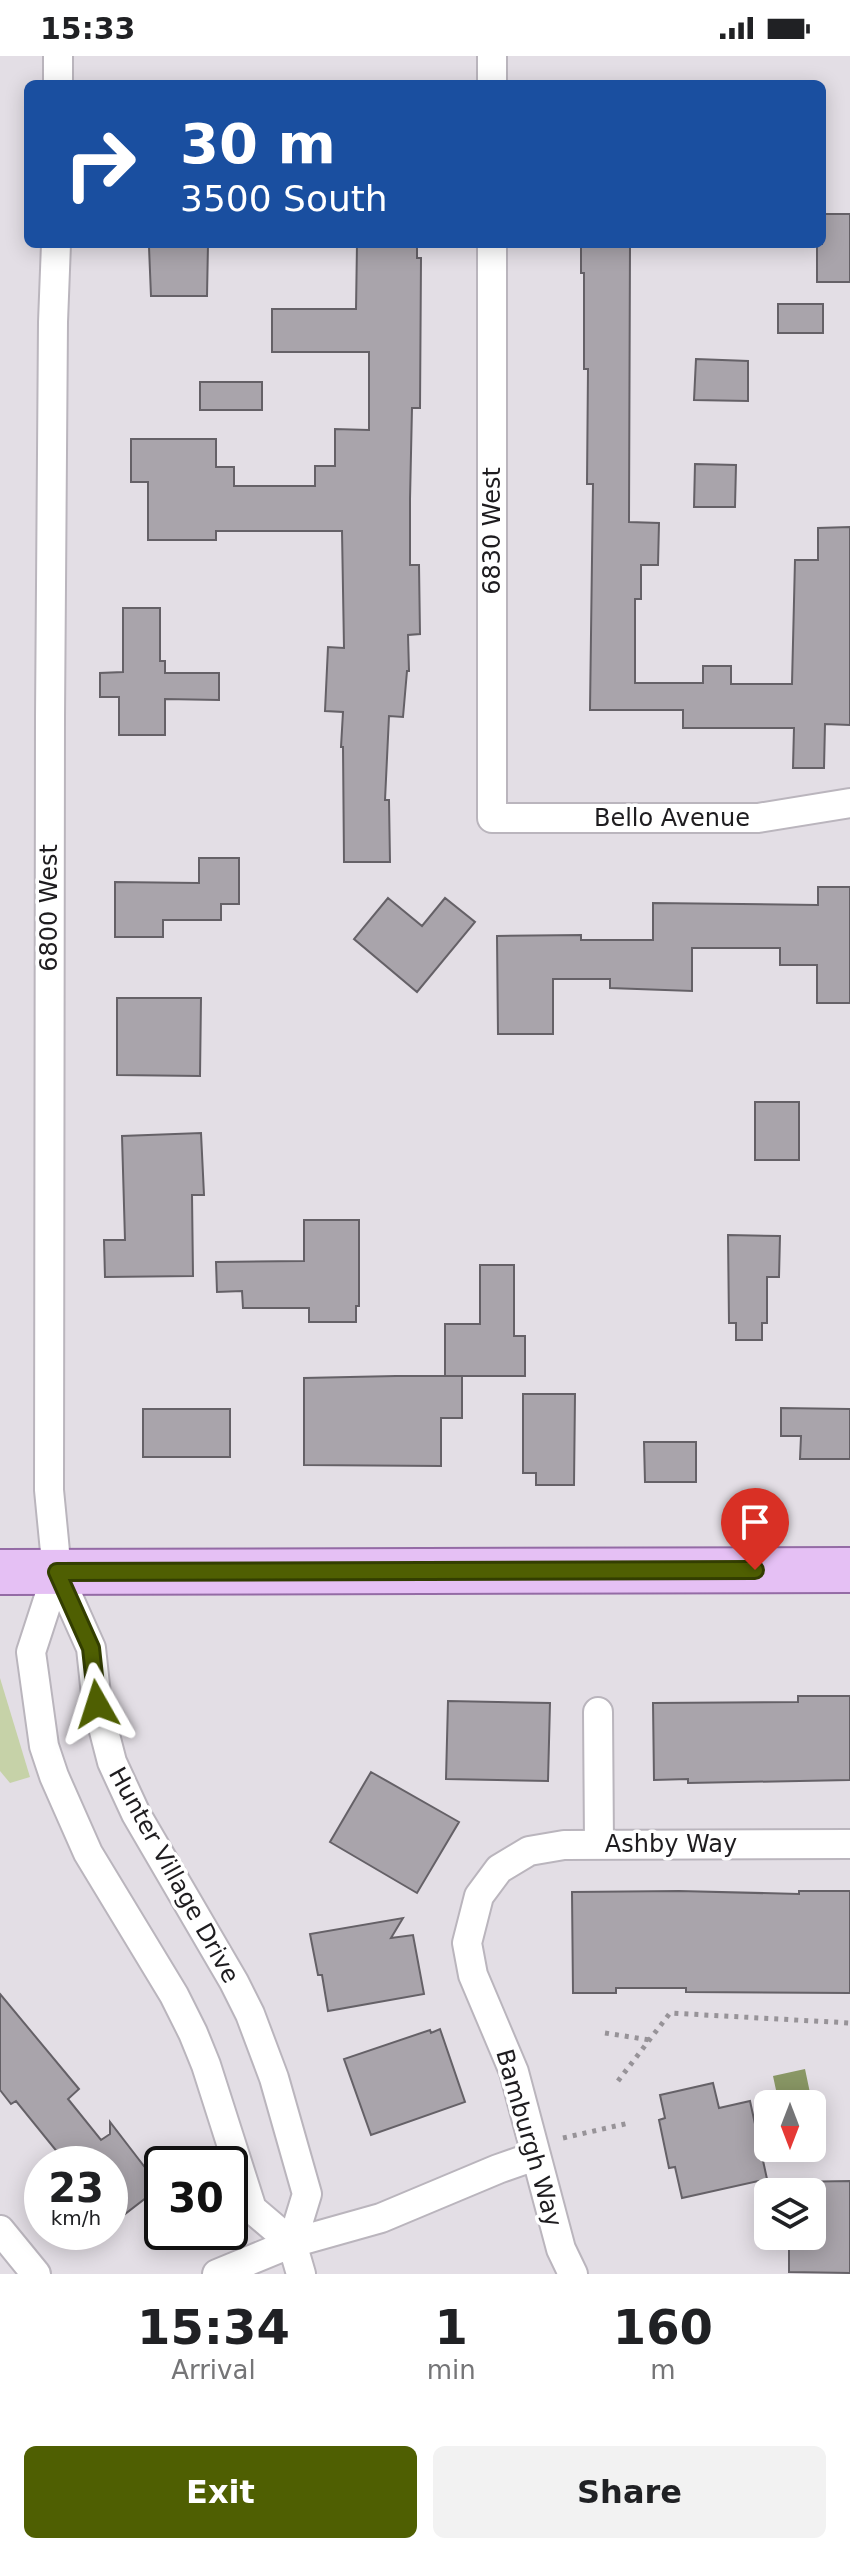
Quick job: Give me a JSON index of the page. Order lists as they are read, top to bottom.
{
  "streets": {
    "street": [
      "6830 West",
      "Bello Avenue",
      "6800 West",
      "Ashby Way",
      "Hunter Village Drive",
      "Bamburgh Way"
    ]
  },
  "crossings": [
    ["6830 West", "Bello Avenue"],
    ["6800 West", "Hunter Village Drive"],
    ["Ashby Way", "Bamburgh Way"]
  ],
  "north": "bottom",
  "page": {
    "status": "15:33",
    "turn": ["30 m", "3500 South"],
    "speed": "23 km/h",
    "limit": "30",
    "eta": [
      "15:34",
      "Arrival",
      "1",
      "min",
      "160",
      "m"
    ],
    "buttons": ["Exit", "Share"]
  }
}
